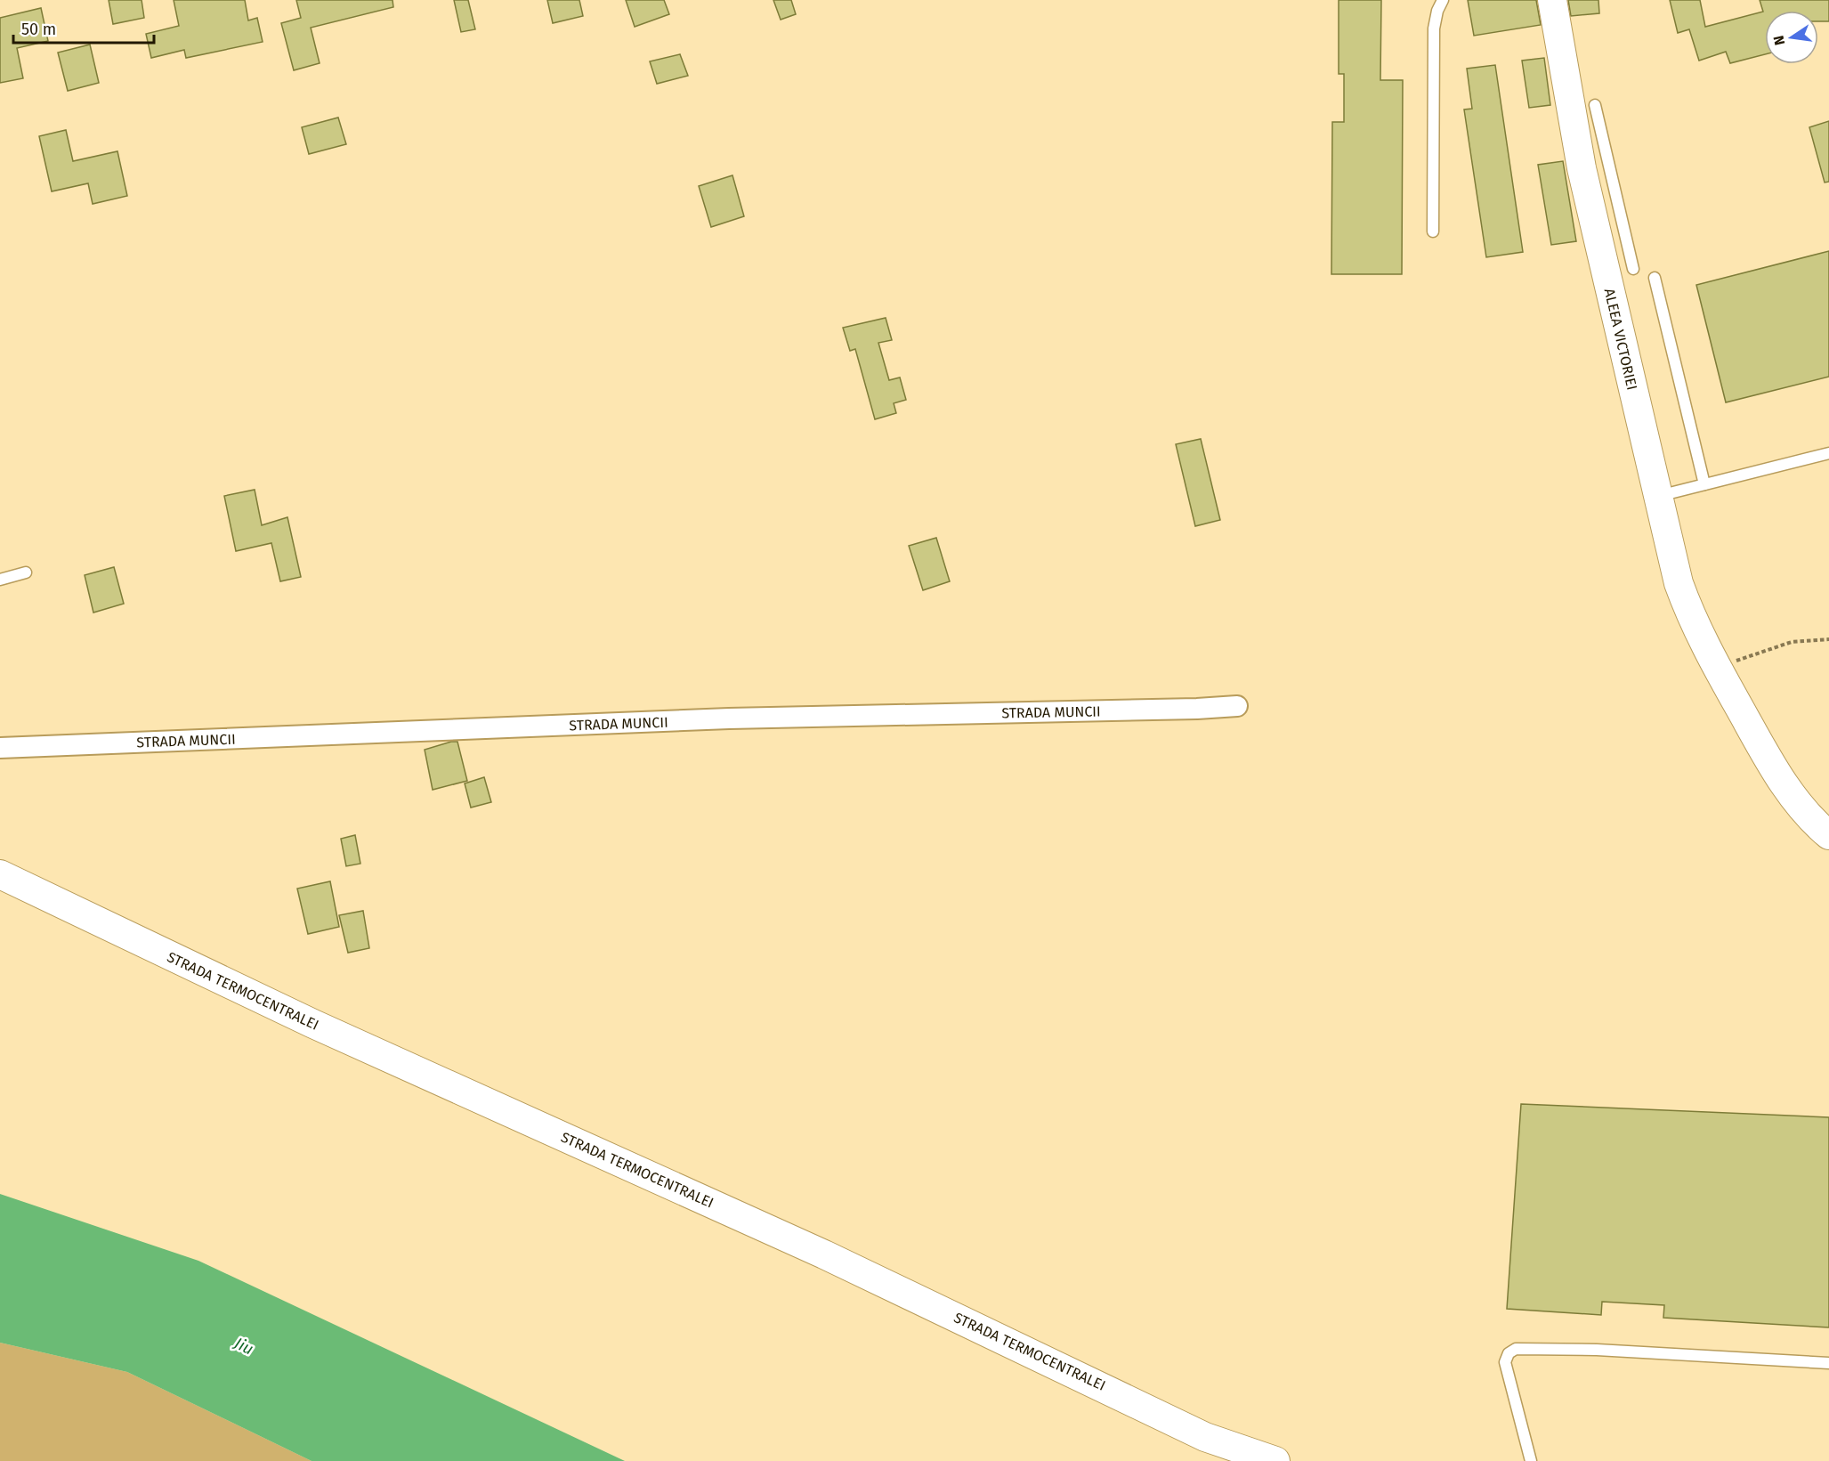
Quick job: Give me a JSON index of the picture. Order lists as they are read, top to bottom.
{
  "streets": {
    "street": ["ALEEA VICTORIEI", "STRADA MUNCII", "STRADA TERMOCENTRALEI"]
  },
  "water": ["Jiu"],
  "scale_bar": "50 m",
  "north": "left"
}
